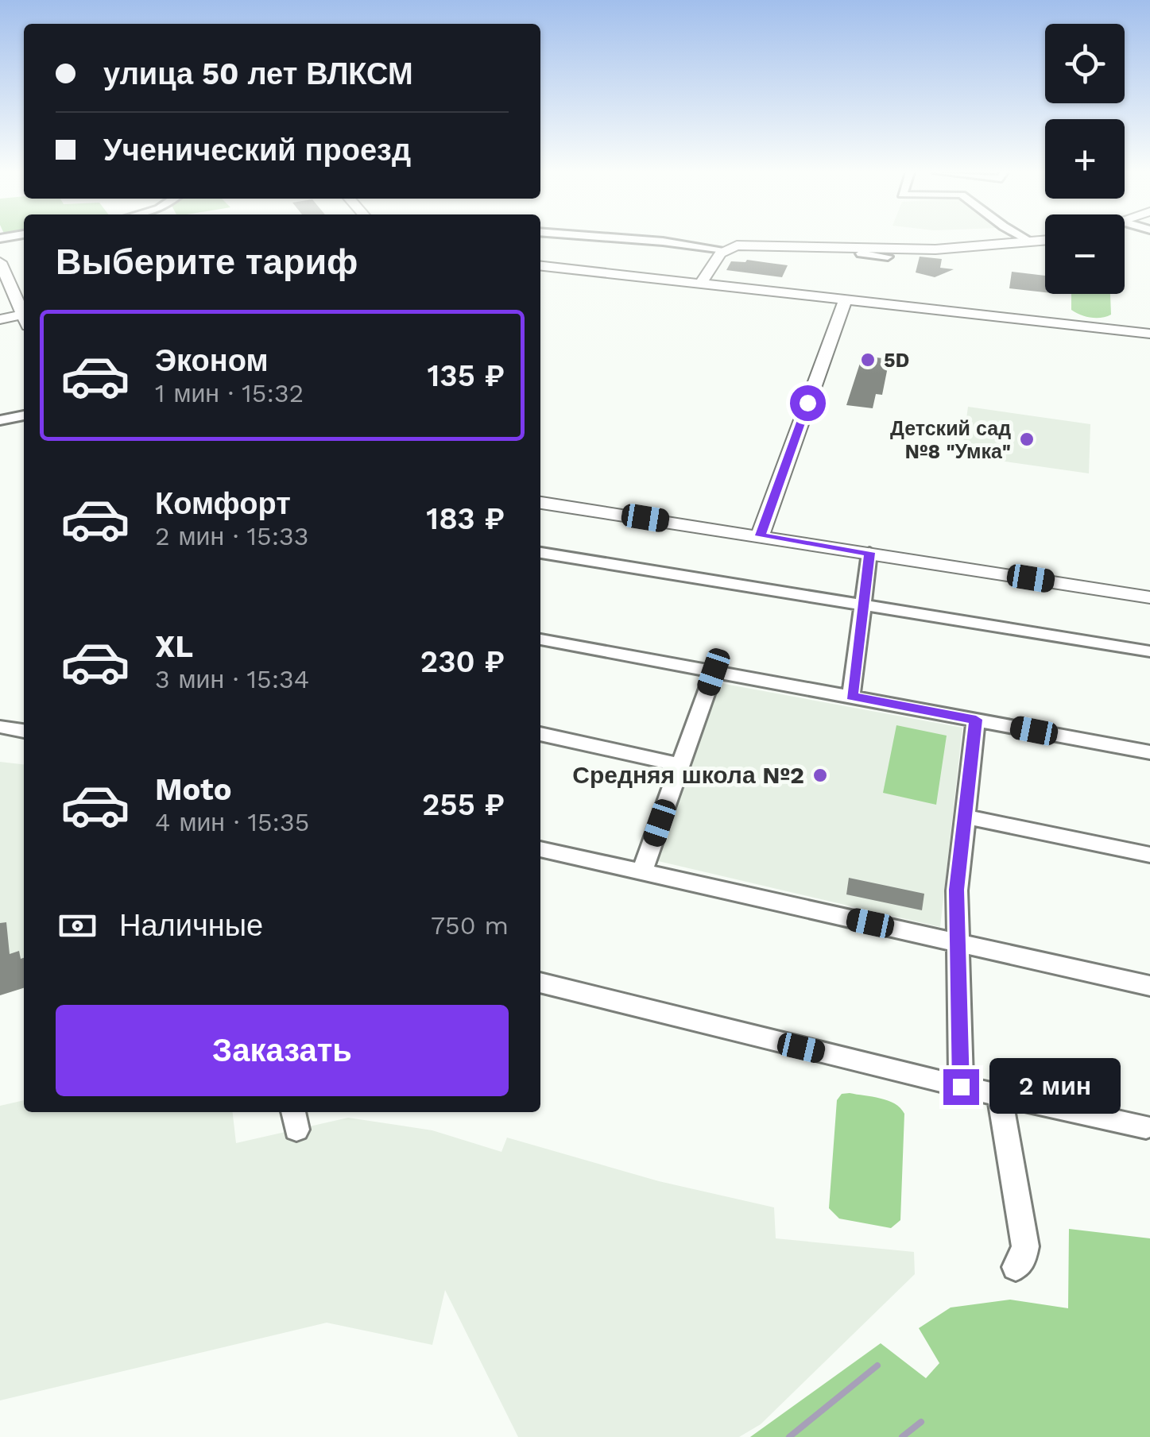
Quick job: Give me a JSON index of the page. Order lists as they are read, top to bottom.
{
  "places": ["5D", "Детский сад №8 \"Умка\"", "Средняя школа №2"],
  "page": {
    "map_buttons": ["+", "−"],
    "banner": ["улица 50 лет ВЛКСМ", "Ученический проезд"],
    "heading": "Выберите тариф",
    "list": [
      {
        "name": "Эконом",
        "note": "1 мин · 15:32",
        "value": "135 ₽"
      },
      {
        "name": "Комфорт",
        "note": "2 мин · 15:33",
        "value": "183 ₽"
      },
      {
        "name": "XL",
        "note": "3 мин · 15:34",
        "value": "230 ₽"
      },
      {
        "name": "Moto",
        "note": "4 мин · 15:35",
        "value": "255 ₽"
      }
    ],
    "pay": ["Наличные", "750 m"],
    "buttons": "Заказать",
    "bubble": "2 мин"
  }
}
